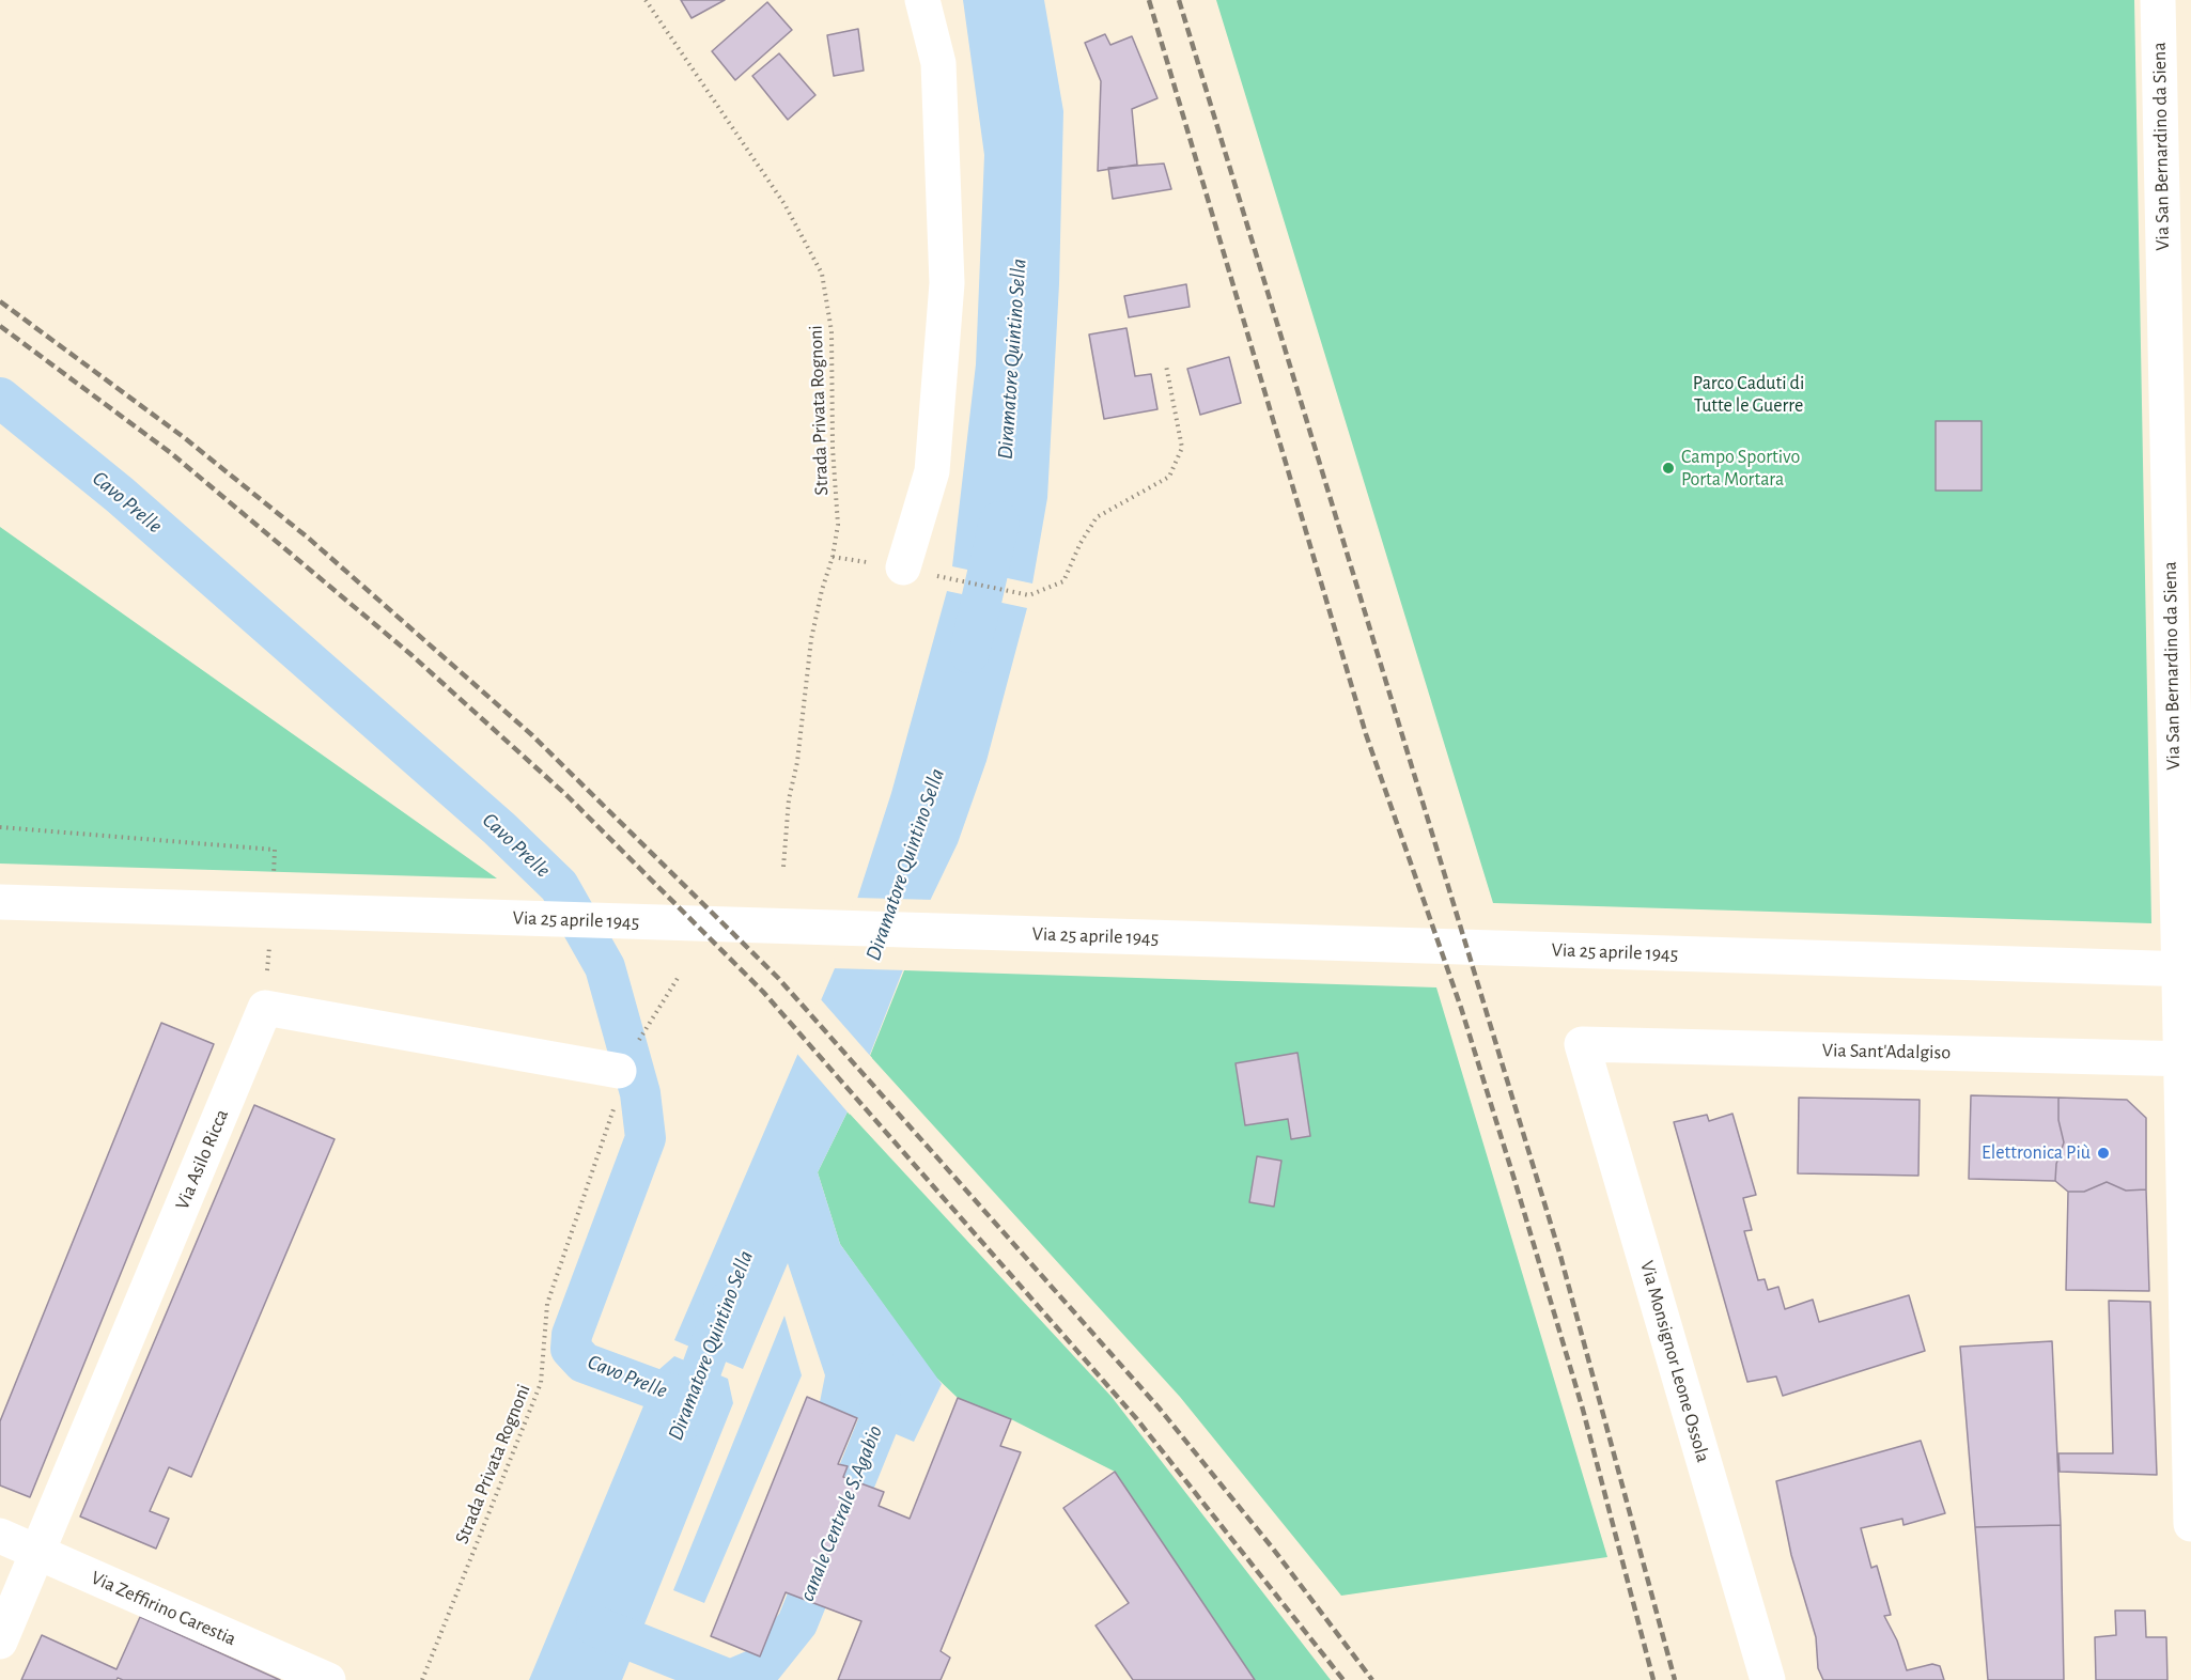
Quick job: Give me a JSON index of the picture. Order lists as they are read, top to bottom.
{
  "streets": {
    "street": [
      "Via San Bernardino da Siena",
      "Via 25 aprile 1945",
      "Via Sant'Adalgiso",
      "Via Asilo Ricca",
      "Via Monsignor Leone Ossola",
      "Via Zeffirino Carestia"
    ],
    "path": ["Strada Privata Rognoni"]
  },
  "crossings": [
    ["Via San Bernardino da Siena", "Via Sant'Adalgiso"],
    ["Strada Privata Rognoni", "Via Asilo Ricca"],
    ["Via Sant'Adalgiso", "Via Monsignor Leone Ossola"],
    ["Via Asilo Ricca", "Via Zeffirino Carestia"]
  ],
  "water": ["Diramatore Quintino Sella", "Cavo Prelle", "canale Centrale S.Agabio"],
  "parks": ["Parco Caduti di Tutte le Guerre"],
  "places": ["Campo Sportivo Porta Mortara", "Elettronica Più"]
}
